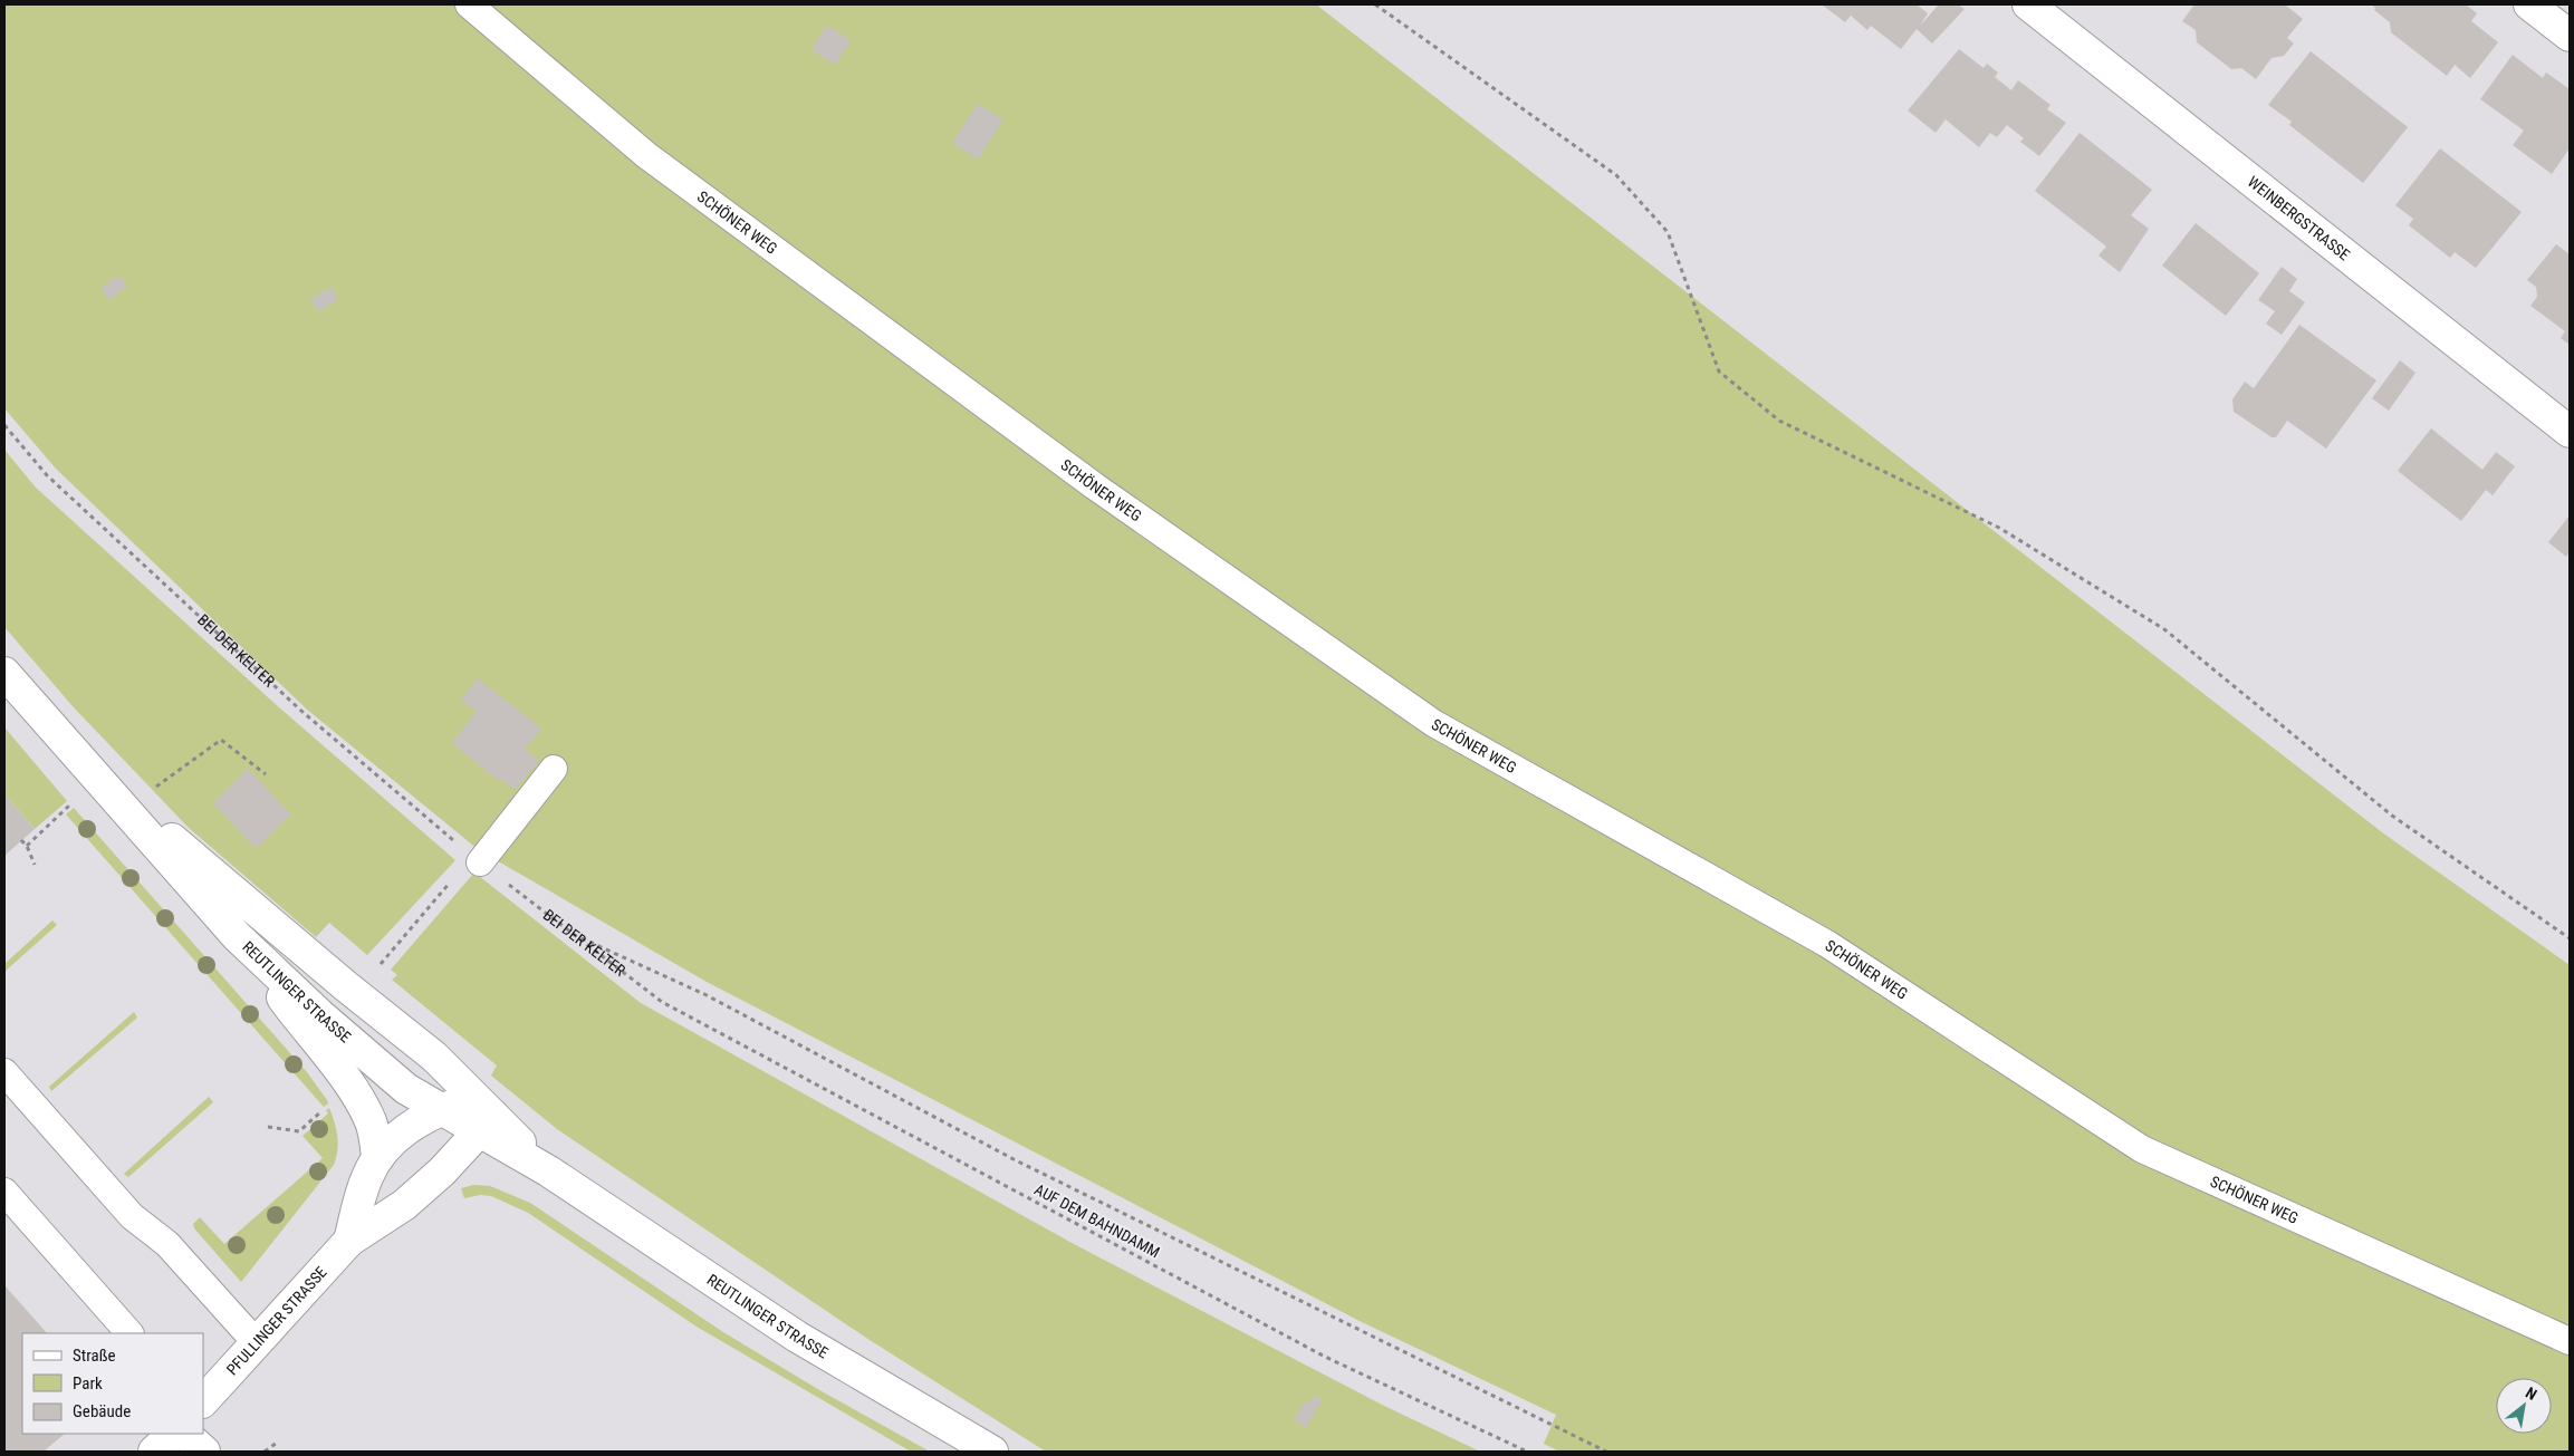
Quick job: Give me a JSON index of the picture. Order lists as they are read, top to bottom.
{
  "streets": {
    "main road": ["WEINBERGSTRASSE", "REUTLINGER STRASSE", "PFULLINGER STRASSE"],
    "lane": ["SCHÖNER WEG"],
    "path": ["BEI DER KELTER", "AUF DEM BAHNDAMM"]
  },
  "crossings": [
    ["BEI DER KELTER", "AUF DEM BAHNDAMM"],
    ["REUTLINGER STRASSE", "PFULLINGER STRASSE"]
  ],
  "legend": ["Straße", "Park", "Gebäude"],
  "north": "top right"
}
